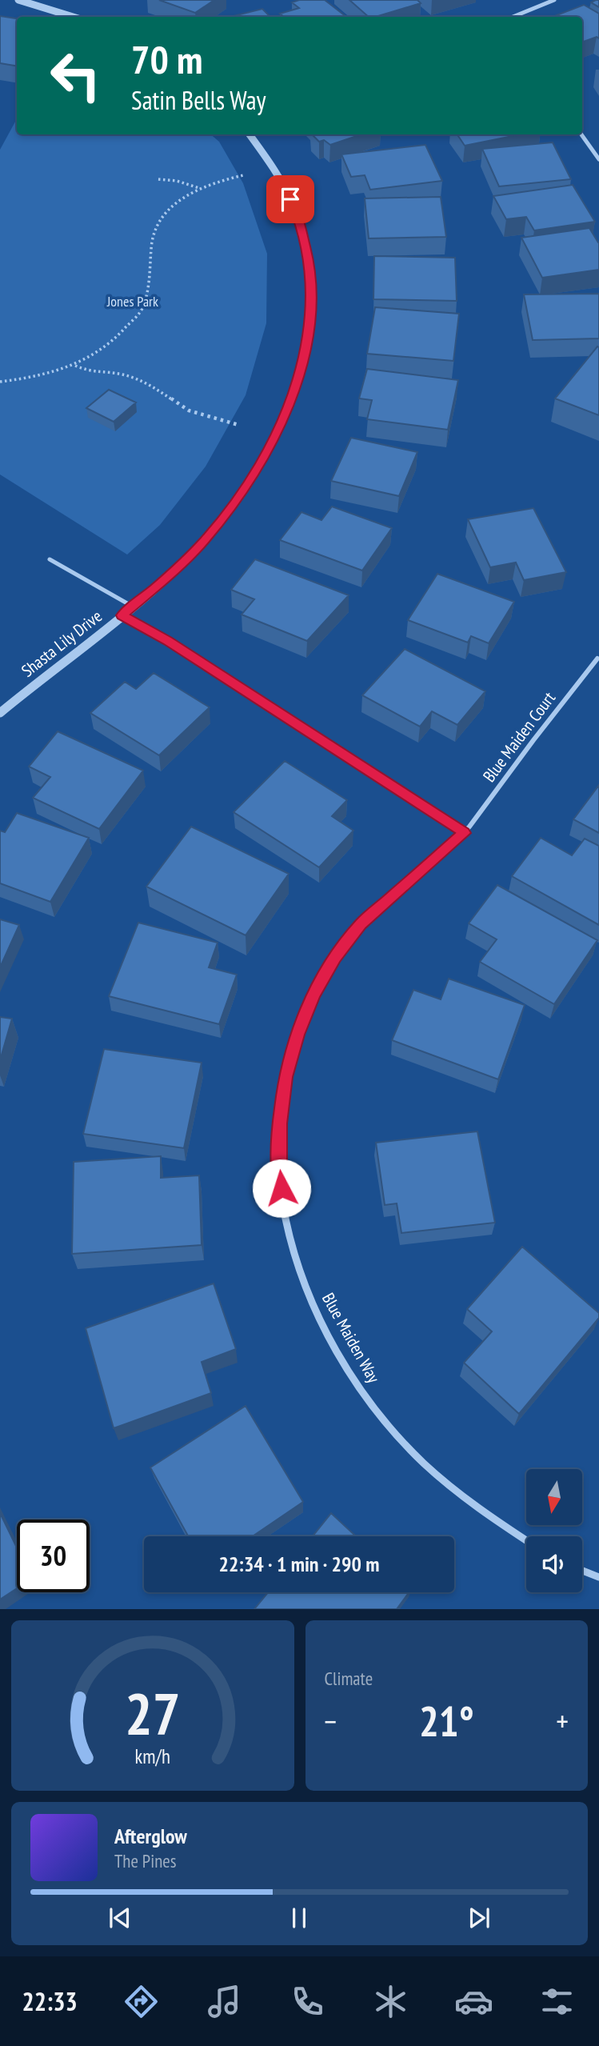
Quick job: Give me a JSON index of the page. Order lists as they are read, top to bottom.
{
  "streets": {
    "street": ["Shasta Lily Drive", "Blue Maiden Court", "Blue Maiden Way"]
  },
  "crossings": [
    ["Blue Maiden Court", "Blue Maiden Way"]
  ],
  "parks": ["Jones Park"],
  "north": "bottom",
  "page": {
    "turn": ["70 m", "Satin Bells Way"],
    "limit": "30",
    "trip": "22:34 · 1 min · 290 m",
    "tile": "Climate",
    "heat": ["−", "21°", "+"],
    "song": ["Afterglow", "The Pines"],
    "tabs": "22:33",
    "gauge": ["27", "km/h"]
  }
}
